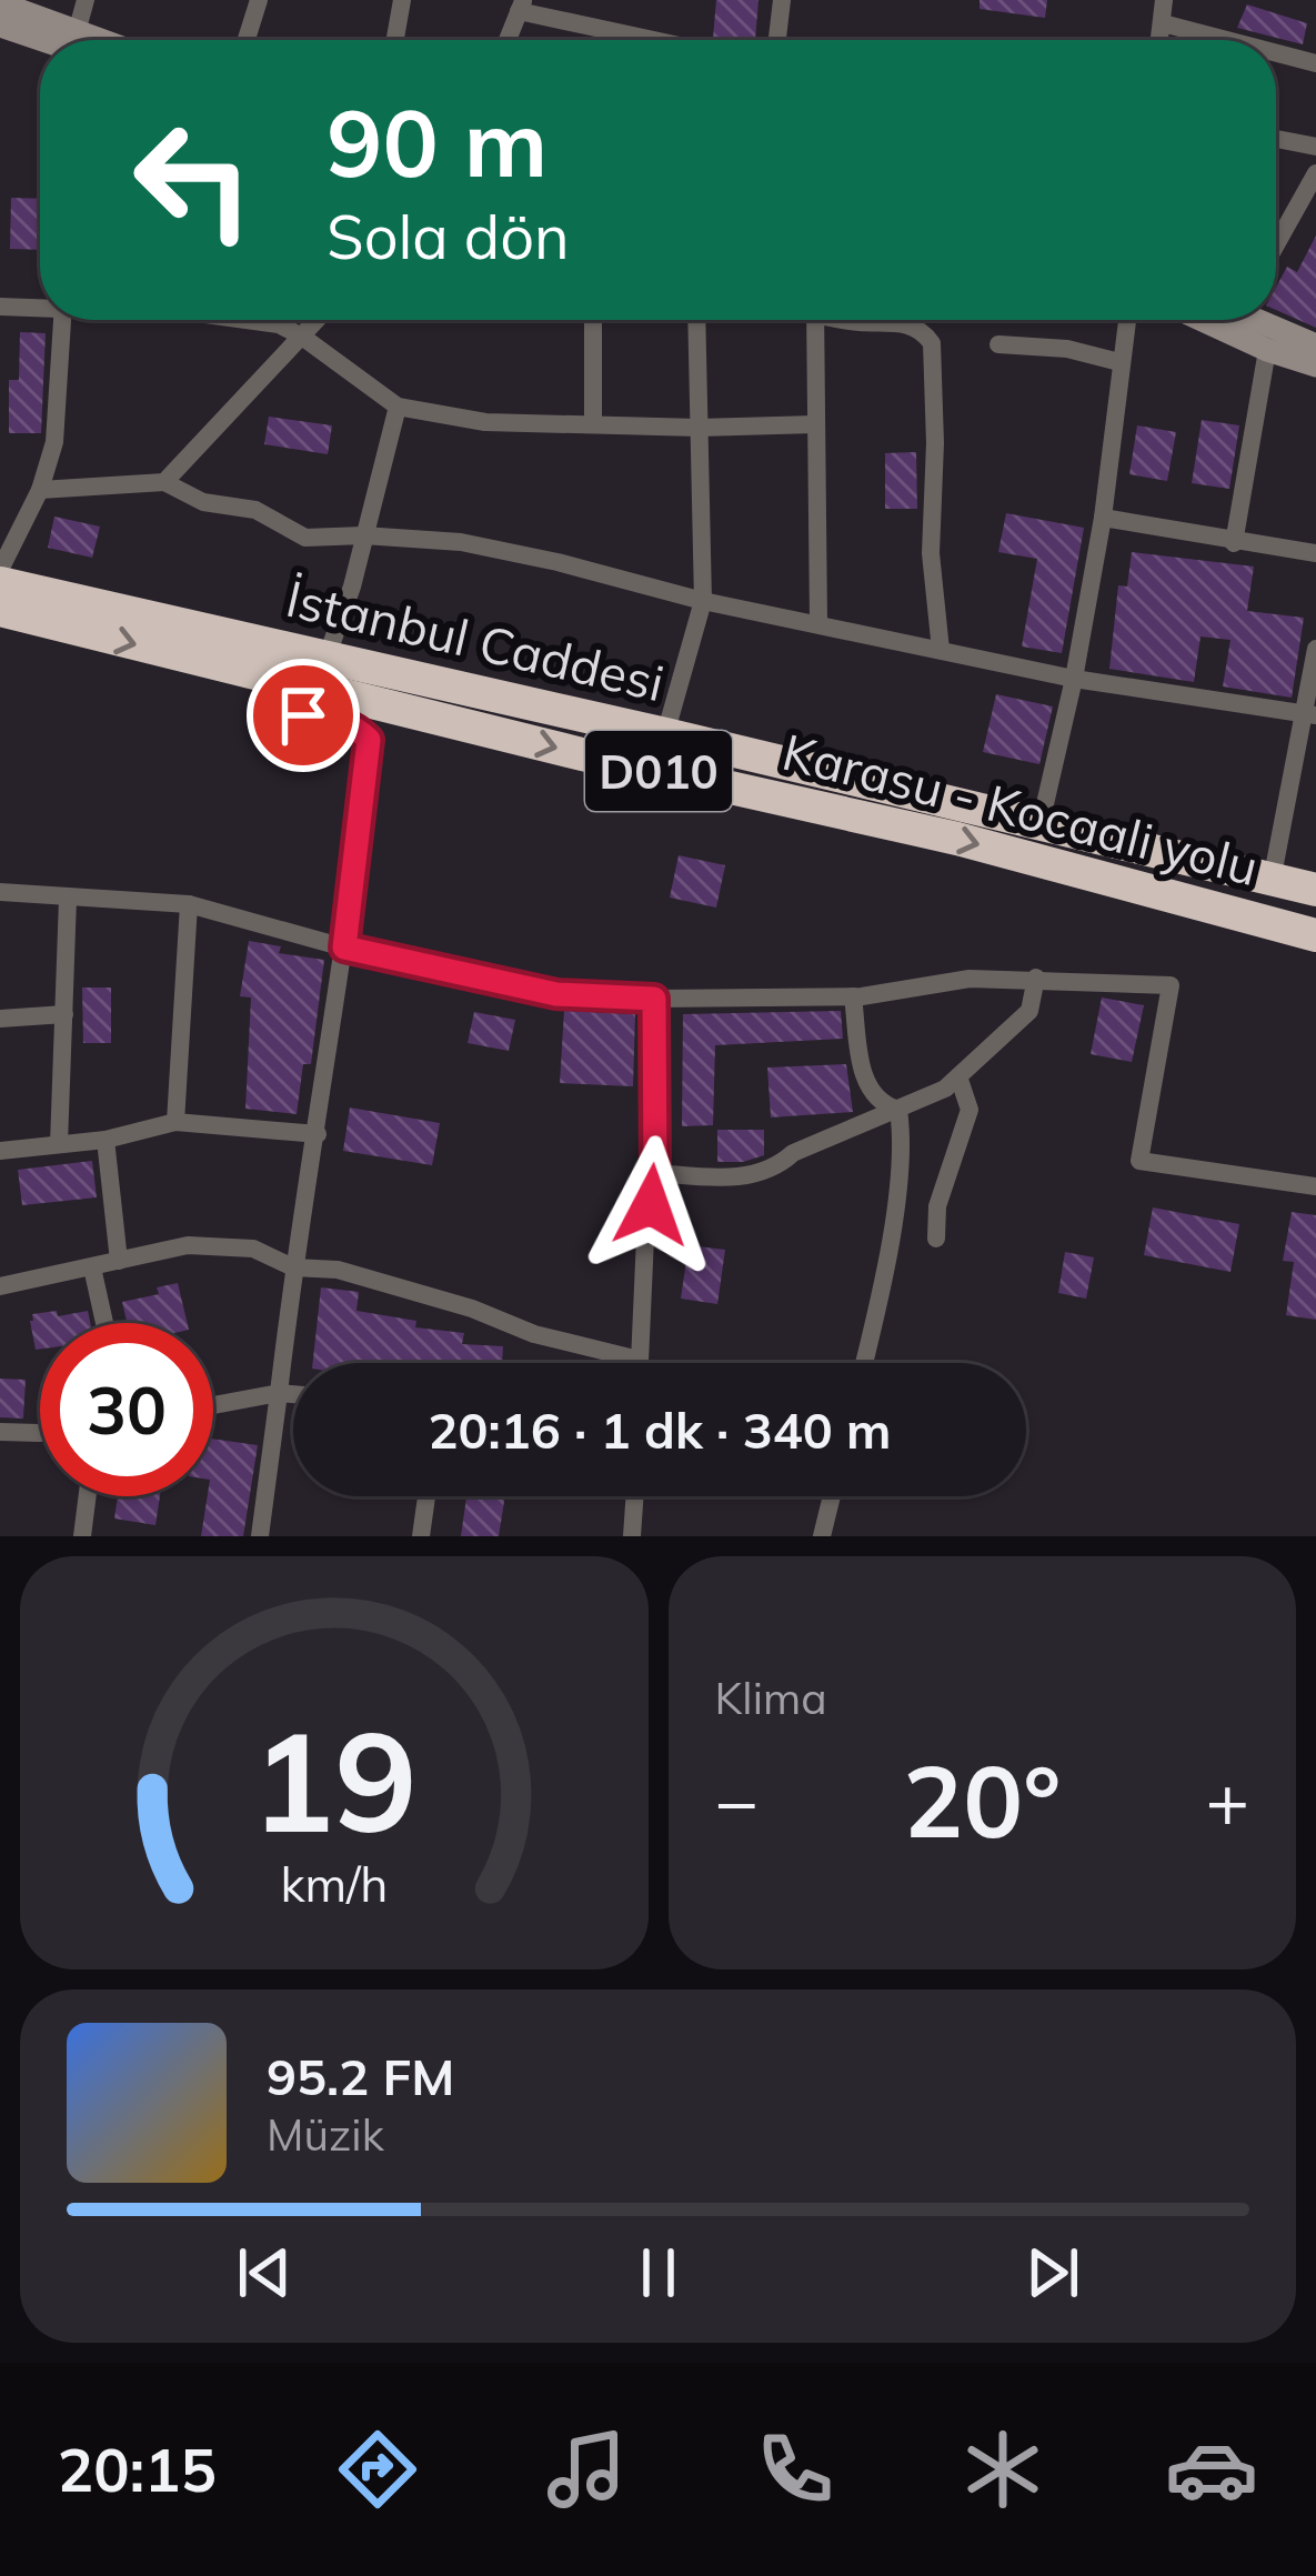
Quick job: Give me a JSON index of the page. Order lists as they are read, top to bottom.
{
  "streets": {
    "highway": ["İstanbul Caddesi", "D010", "Karasu - Kocaali yolu"]
  },
  "one_way": ["Karasu - Kocaali yolu"],
  "page": {
    "turn": ["90 m", "Sola dön"],
    "limit": "30",
    "trip": "20:16 · 1 dk · 340 m",
    "tile": "Klima",
    "heat": ["−", "20°", "+"],
    "song": ["95.2 FM", "Müzik"],
    "tabs": "20:15",
    "gauge": ["19", "km/h"]
  }
}
